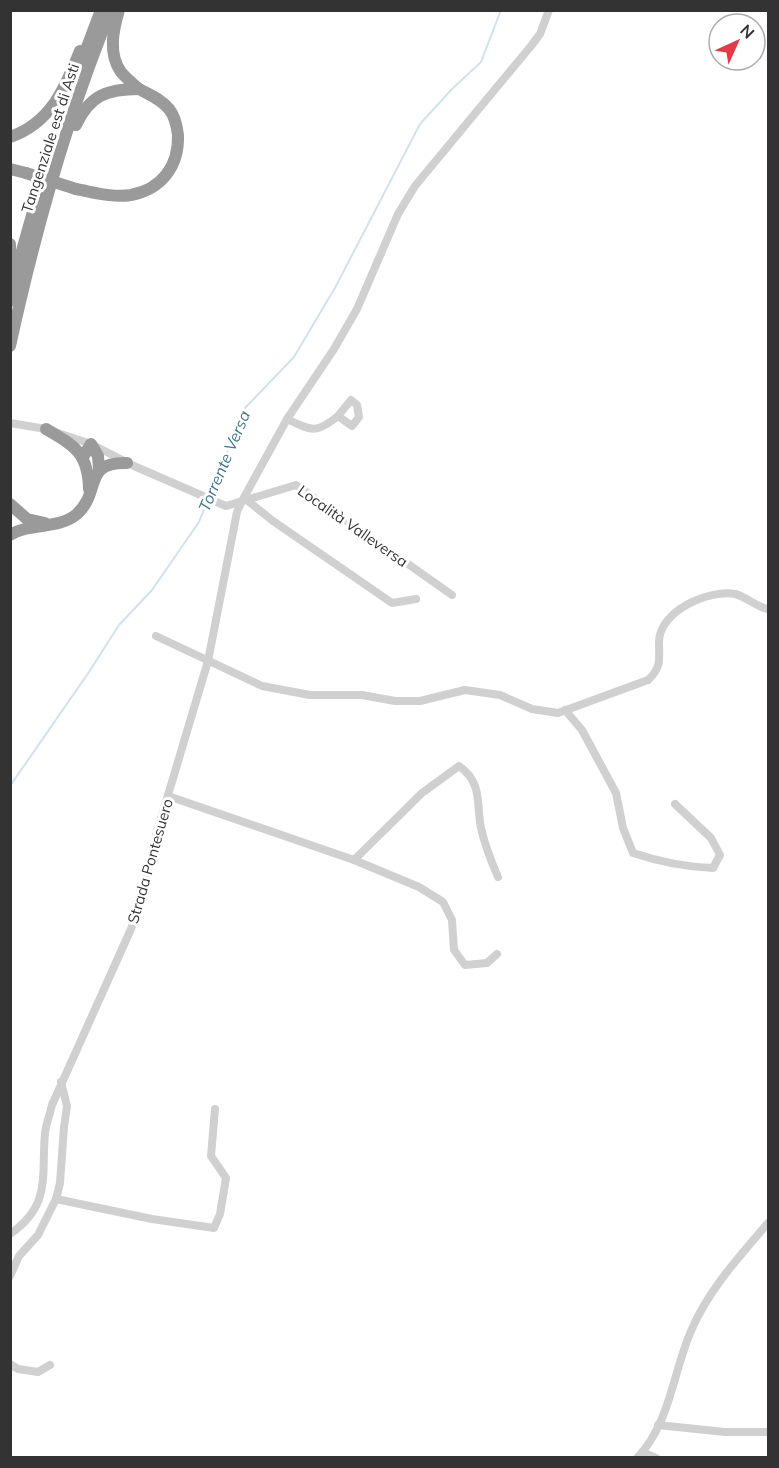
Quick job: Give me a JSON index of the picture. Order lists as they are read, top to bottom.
{
  "streets": {
    "highway": ["Tangenziale est di Asti"],
    "street": ["Località Valleversa", "Strada Pontesuero"]
  },
  "crossings": [
    ["Località Valleversa", "Strada Pontesuero"]
  ],
  "water": ["Torrente Versa"],
  "north": "top right"
}
